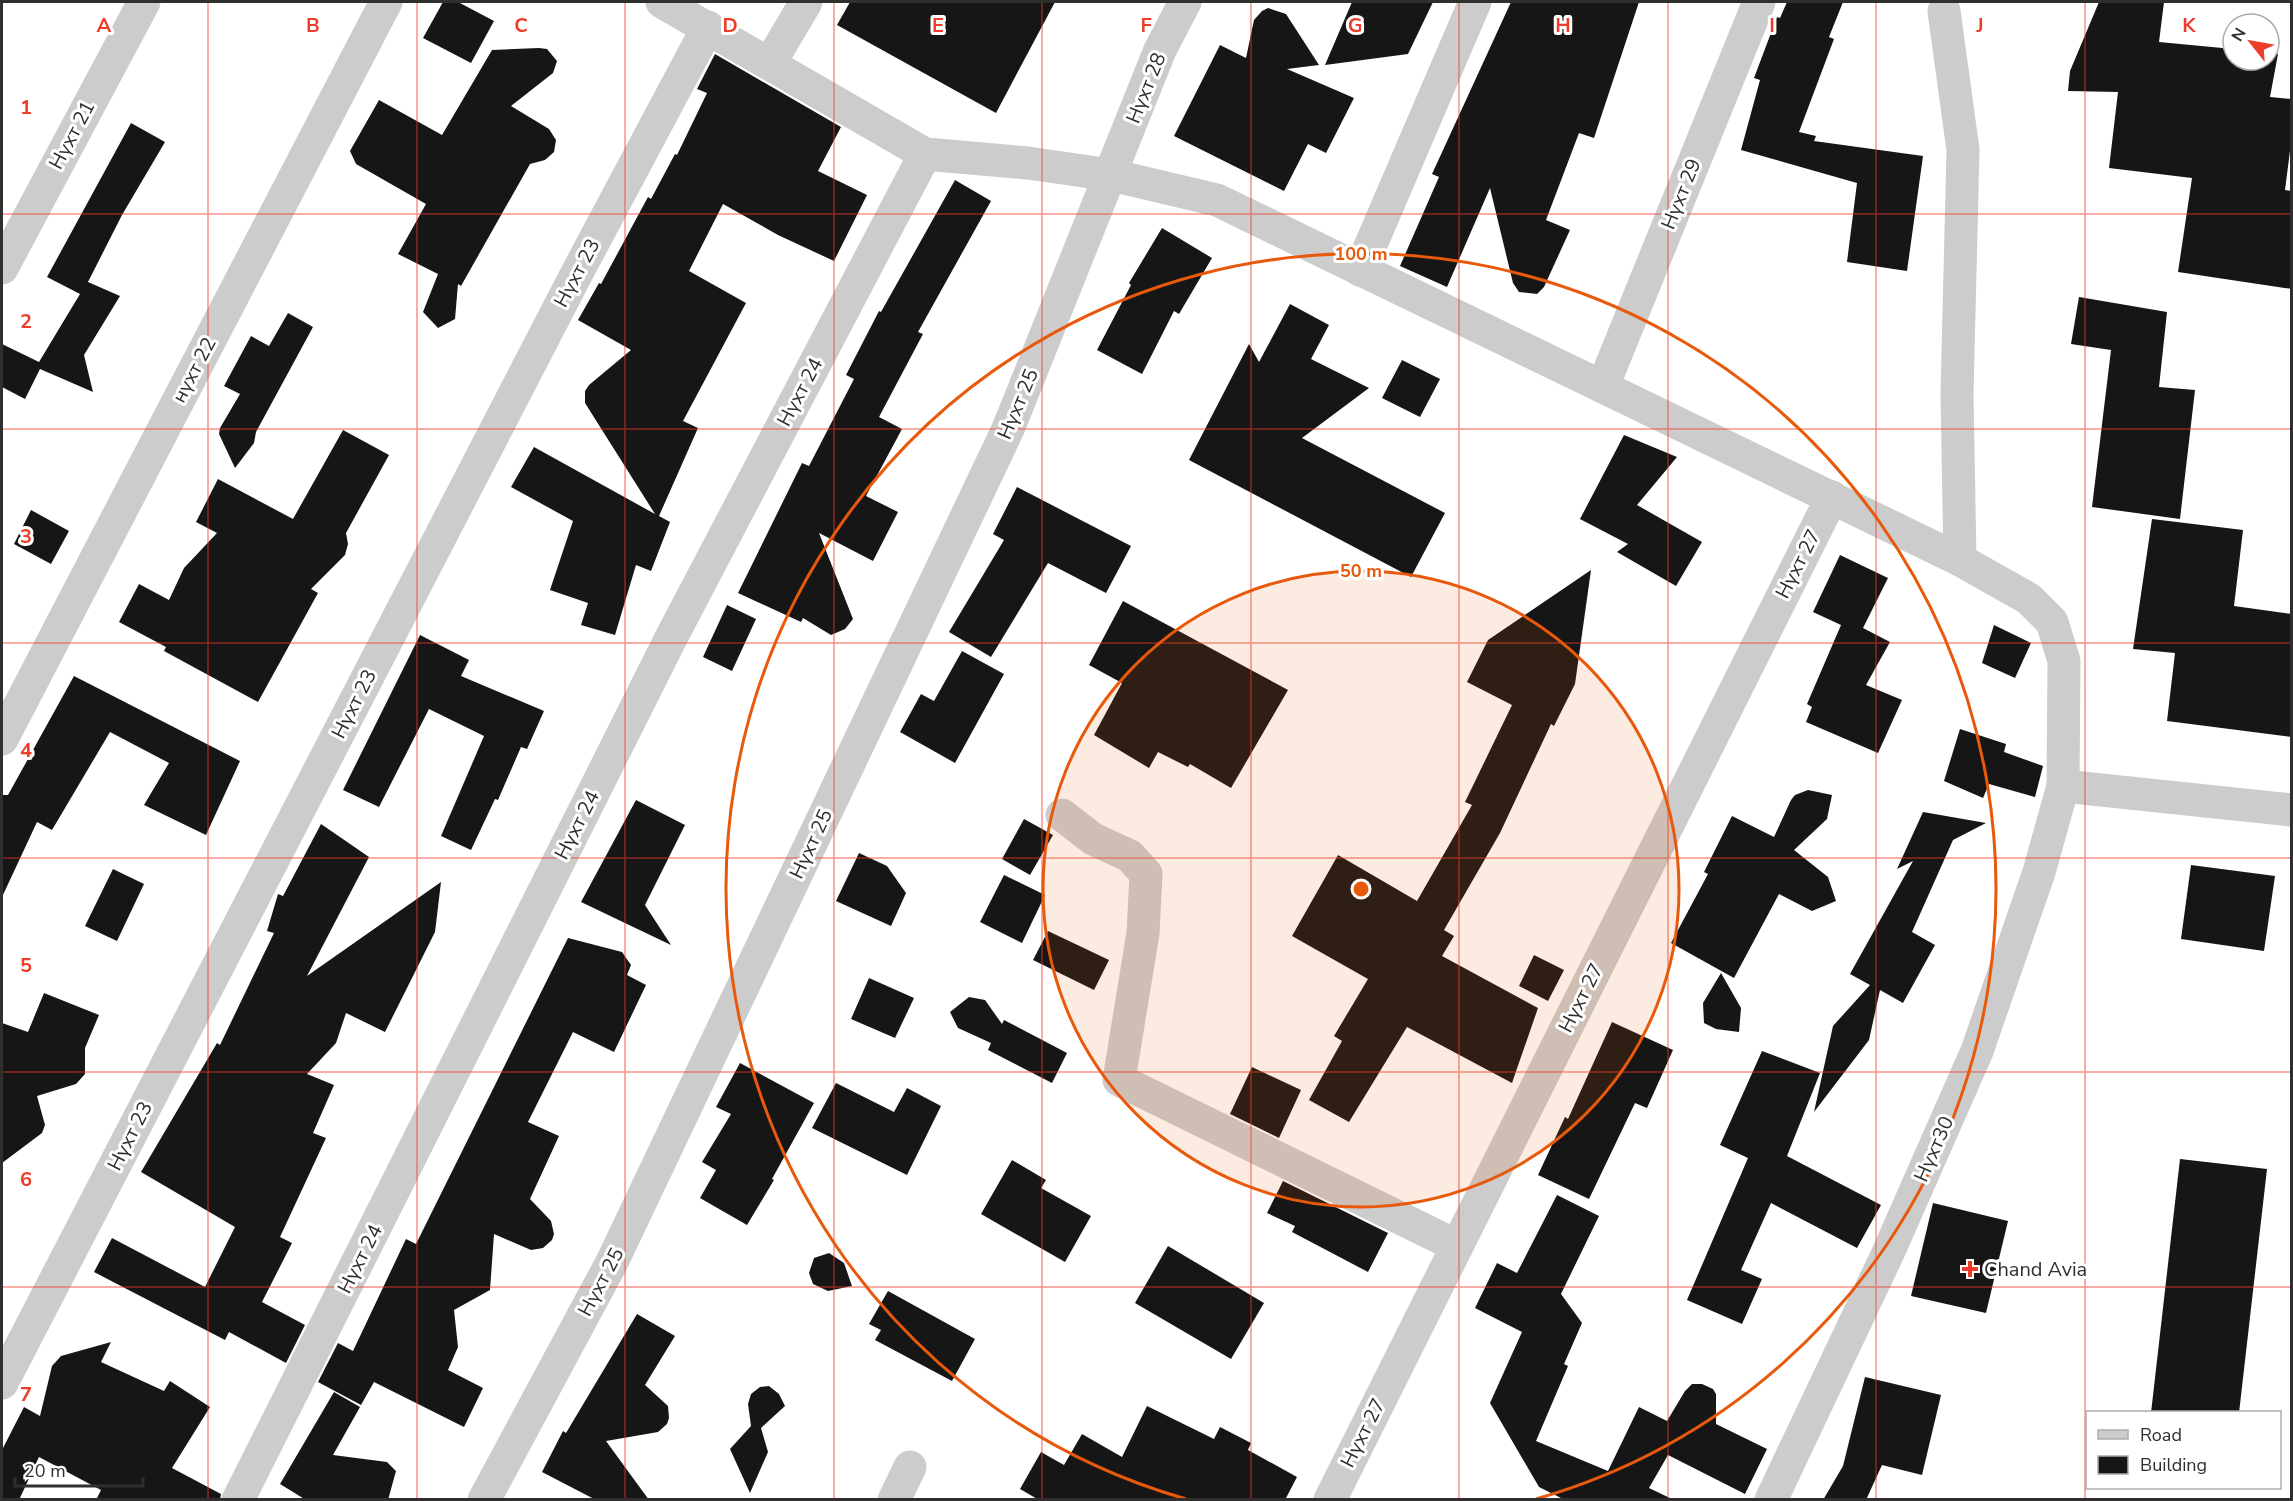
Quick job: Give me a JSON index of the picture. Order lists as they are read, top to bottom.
{
  "streets": {
    "street": [
      "Нүхт 28",
      "Нүхт 21",
      "Нүхт 29",
      "Нүхт 23",
      "нүхт 22",
      "Нүхт 24",
      "Нүхт 25",
      "Нүхт 27",
      "Нүхт30"
    ]
  },
  "crossings": [
    ["Нүхт 28", "Нүхт 25"],
    ["Нүхт 28", "Нүхт30"],
    ["Нүхт 29", "Нүхт30"],
    ["Нүхт 24", "Нүхт30"],
    ["Нүхт 25", "Нүхт30"],
    ["Нүхт 27", "Нүхт30"]
  ],
  "places": {
    "health": ["Chand Avia"]
  },
  "legend": ["Road", "Building"],
  "scale_bar": "20 m",
  "north": "top left",
  "grid": {
    "columns": [
      "A",
      "B",
      "C",
      "D",
      "E",
      "F",
      "G",
      "H",
      "I",
      "J",
      "K"
    ],
    "rows": [
      "1",
      "2",
      "3",
      "4",
      "5",
      "6",
      "7"
    ]
  },
  "rings": ["100 m", "50 m"]
}
